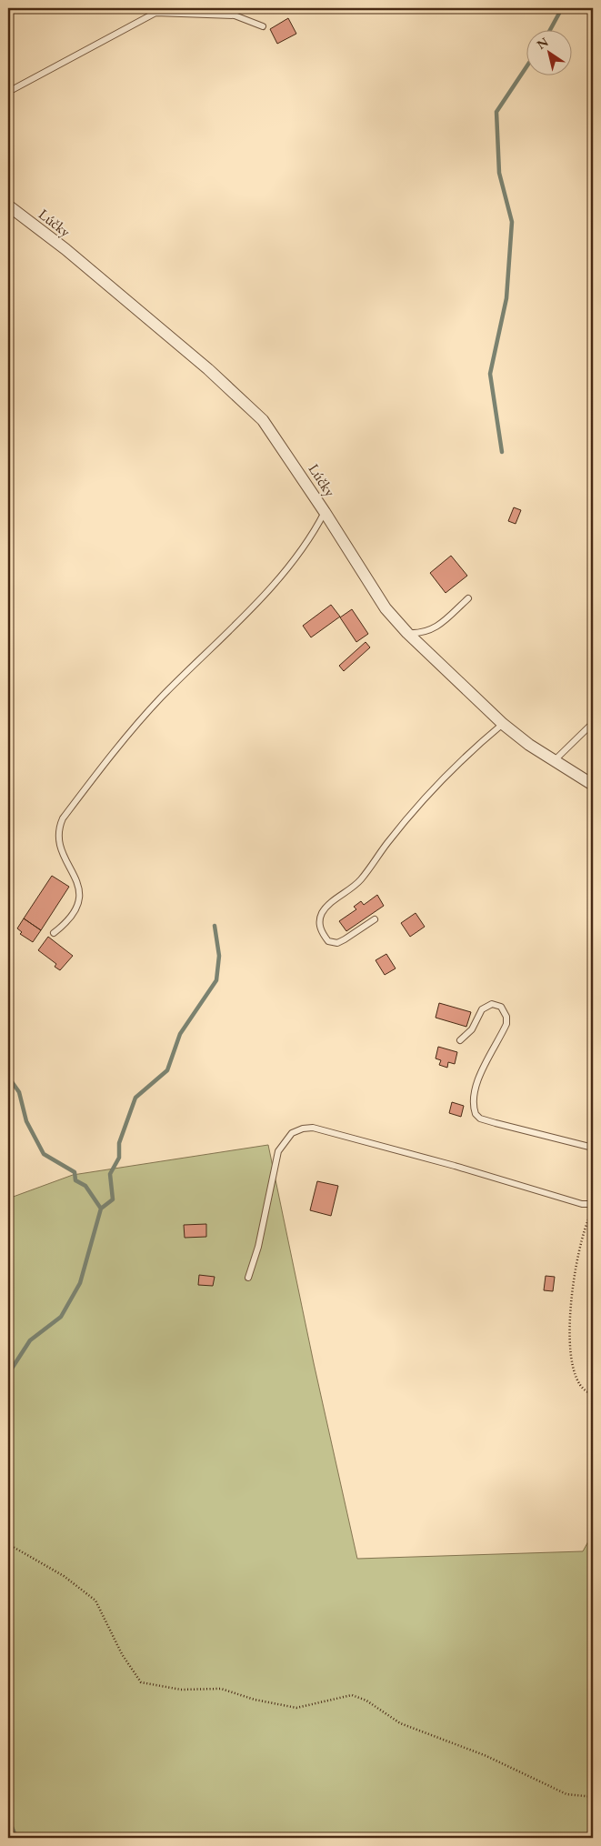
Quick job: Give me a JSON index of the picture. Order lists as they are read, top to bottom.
{
  "streets": {
    "street": ["Lúčky"]
  },
  "north": "top left"
}
